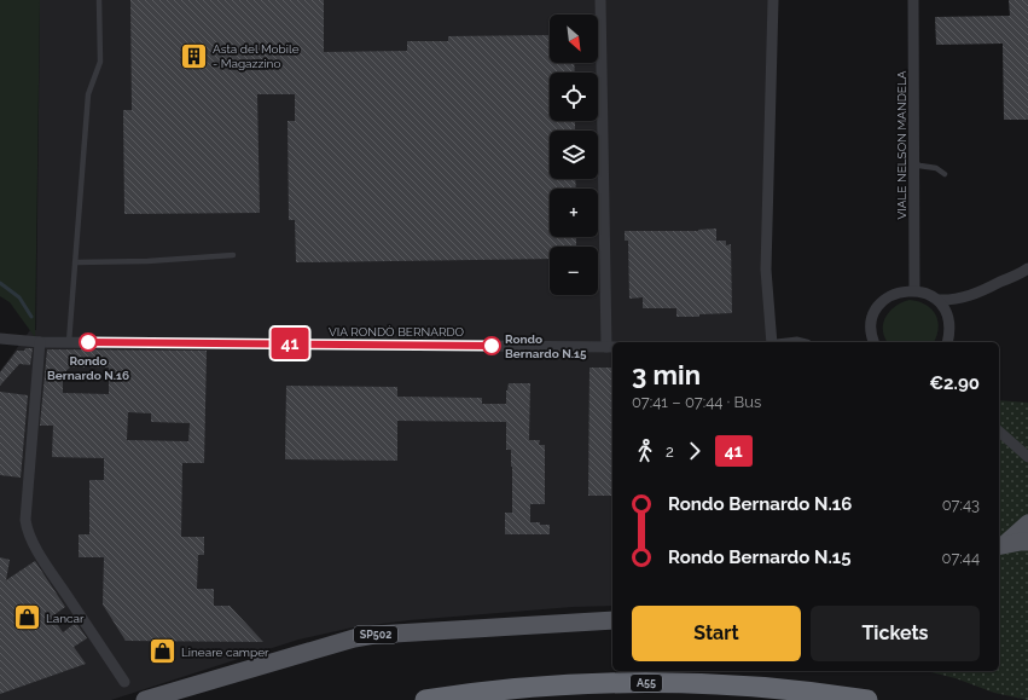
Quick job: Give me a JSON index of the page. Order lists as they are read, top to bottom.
{
  "streets": {
    "highway": ["A55"],
    "main road": ["SP502"],
    "street": ["VIALE NELSON MANDELA", "VIA RONDÒ BERNARDO"]
  },
  "places": {
    "building": ["Asta del Mobile - Magazzino"],
    "other": ["Rondo Bernardo N.16", "Rondo Bernardo N.15"],
    "shop": ["Lancar", "Lineare camper"]
  },
  "lines": ["bus line 41"],
  "north": "bottom right",
  "page": {
    "on_map": "41",
    "map_buttons": ["+", "−"],
    "heading": ["3 min", "07:41 – 07:44 · Bus", "€2.90"],
    "legs": ["2", "41"],
    "list": [
      {
        "name": "Rondo Bernardo N.16",
        "value": "07:43"
      },
      {
        "name": "Rondo Bernardo N.15",
        "value": "07:44"
      }
    ],
    "buttons": ["Start", "Tickets"]
  }
}
